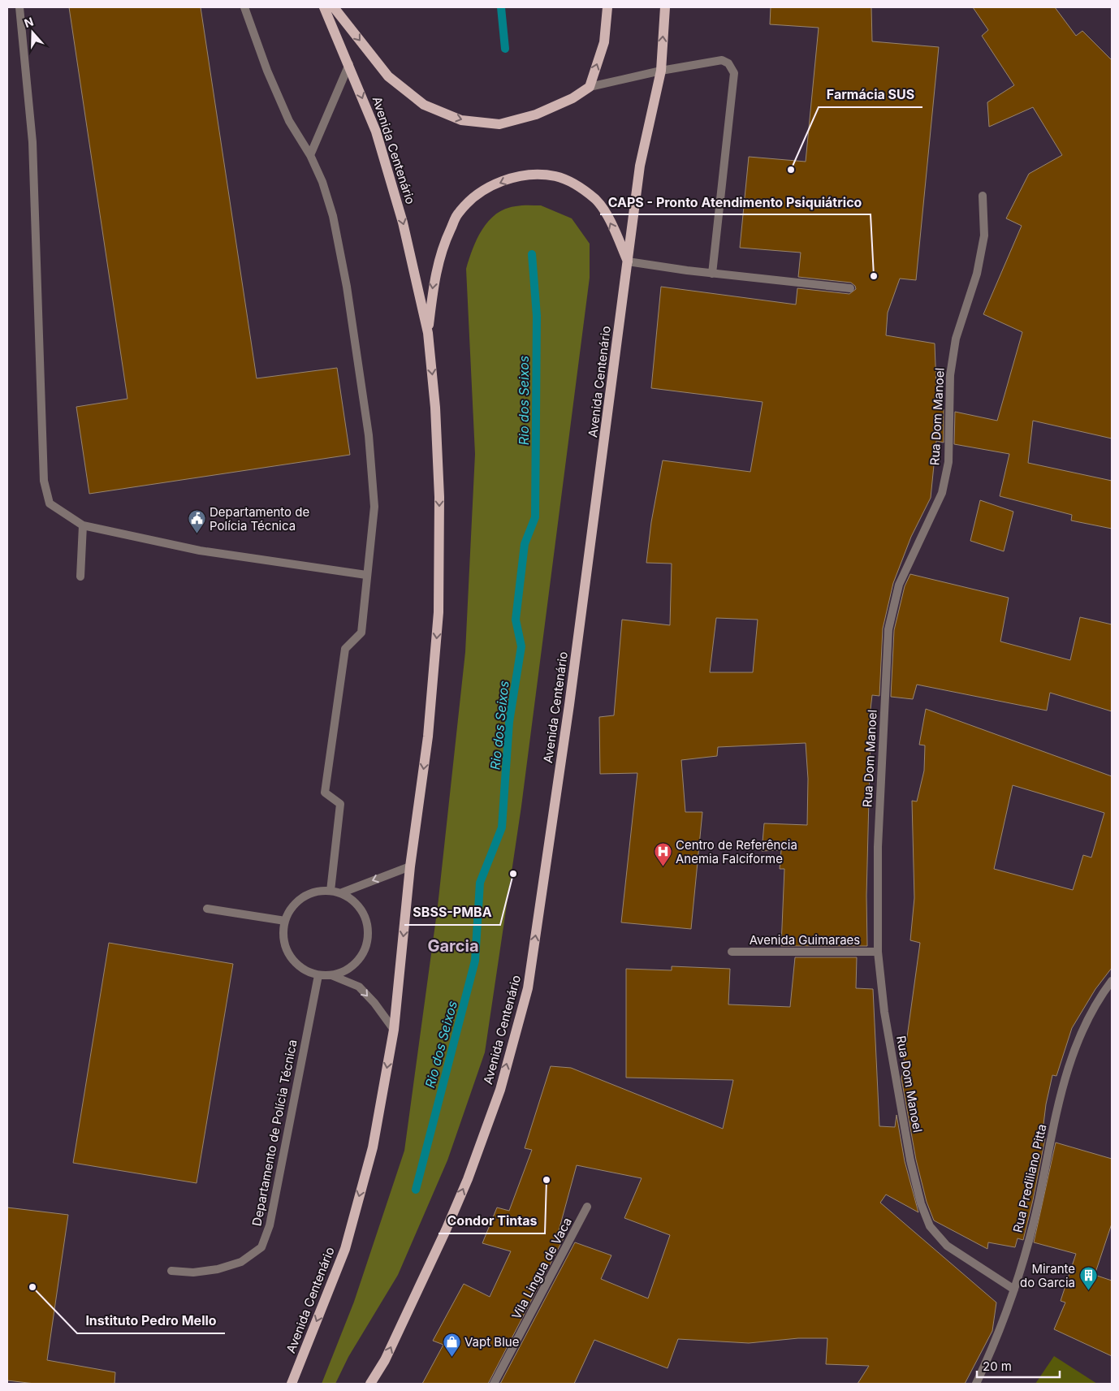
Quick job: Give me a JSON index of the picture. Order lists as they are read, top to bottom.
{
  "streets": {
    "main road": ["Avenida Centenário"],
    "street": [
      "Rua Dom Manoel",
      "Avenida Guimaraes",
      "Departamento de Polícia Técnica",
      "Rua Prediliano Pitta",
      "Vila Lingua de Vaca"
    ]
  },
  "crossings": [
    ["Rua Dom Manoel", "Avenida Guimaraes"],
    ["Rua Dom Manoel", "Rua Prediliano Pitta"]
  ],
  "districts": ["Garcia"],
  "water": ["Rio dos Seixos"],
  "places": {
    "other": [
      "Farmácia SUS",
      "CAPS - Pronto Atendimento Psiquiátrico",
      "SBSS-PMBA",
      "Condor Tintas",
      "Instituto Pedro Mello"
    ],
    "public building": ["Departamento de Polícia Técnica"],
    "hospital": ["Centro de Referência Anemia Falciforme"],
    "building": ["Mirante do Garcia"],
    "shop": ["Vapt Blue"]
  },
  "scale_bar": "20 m",
  "north": "top"
}
